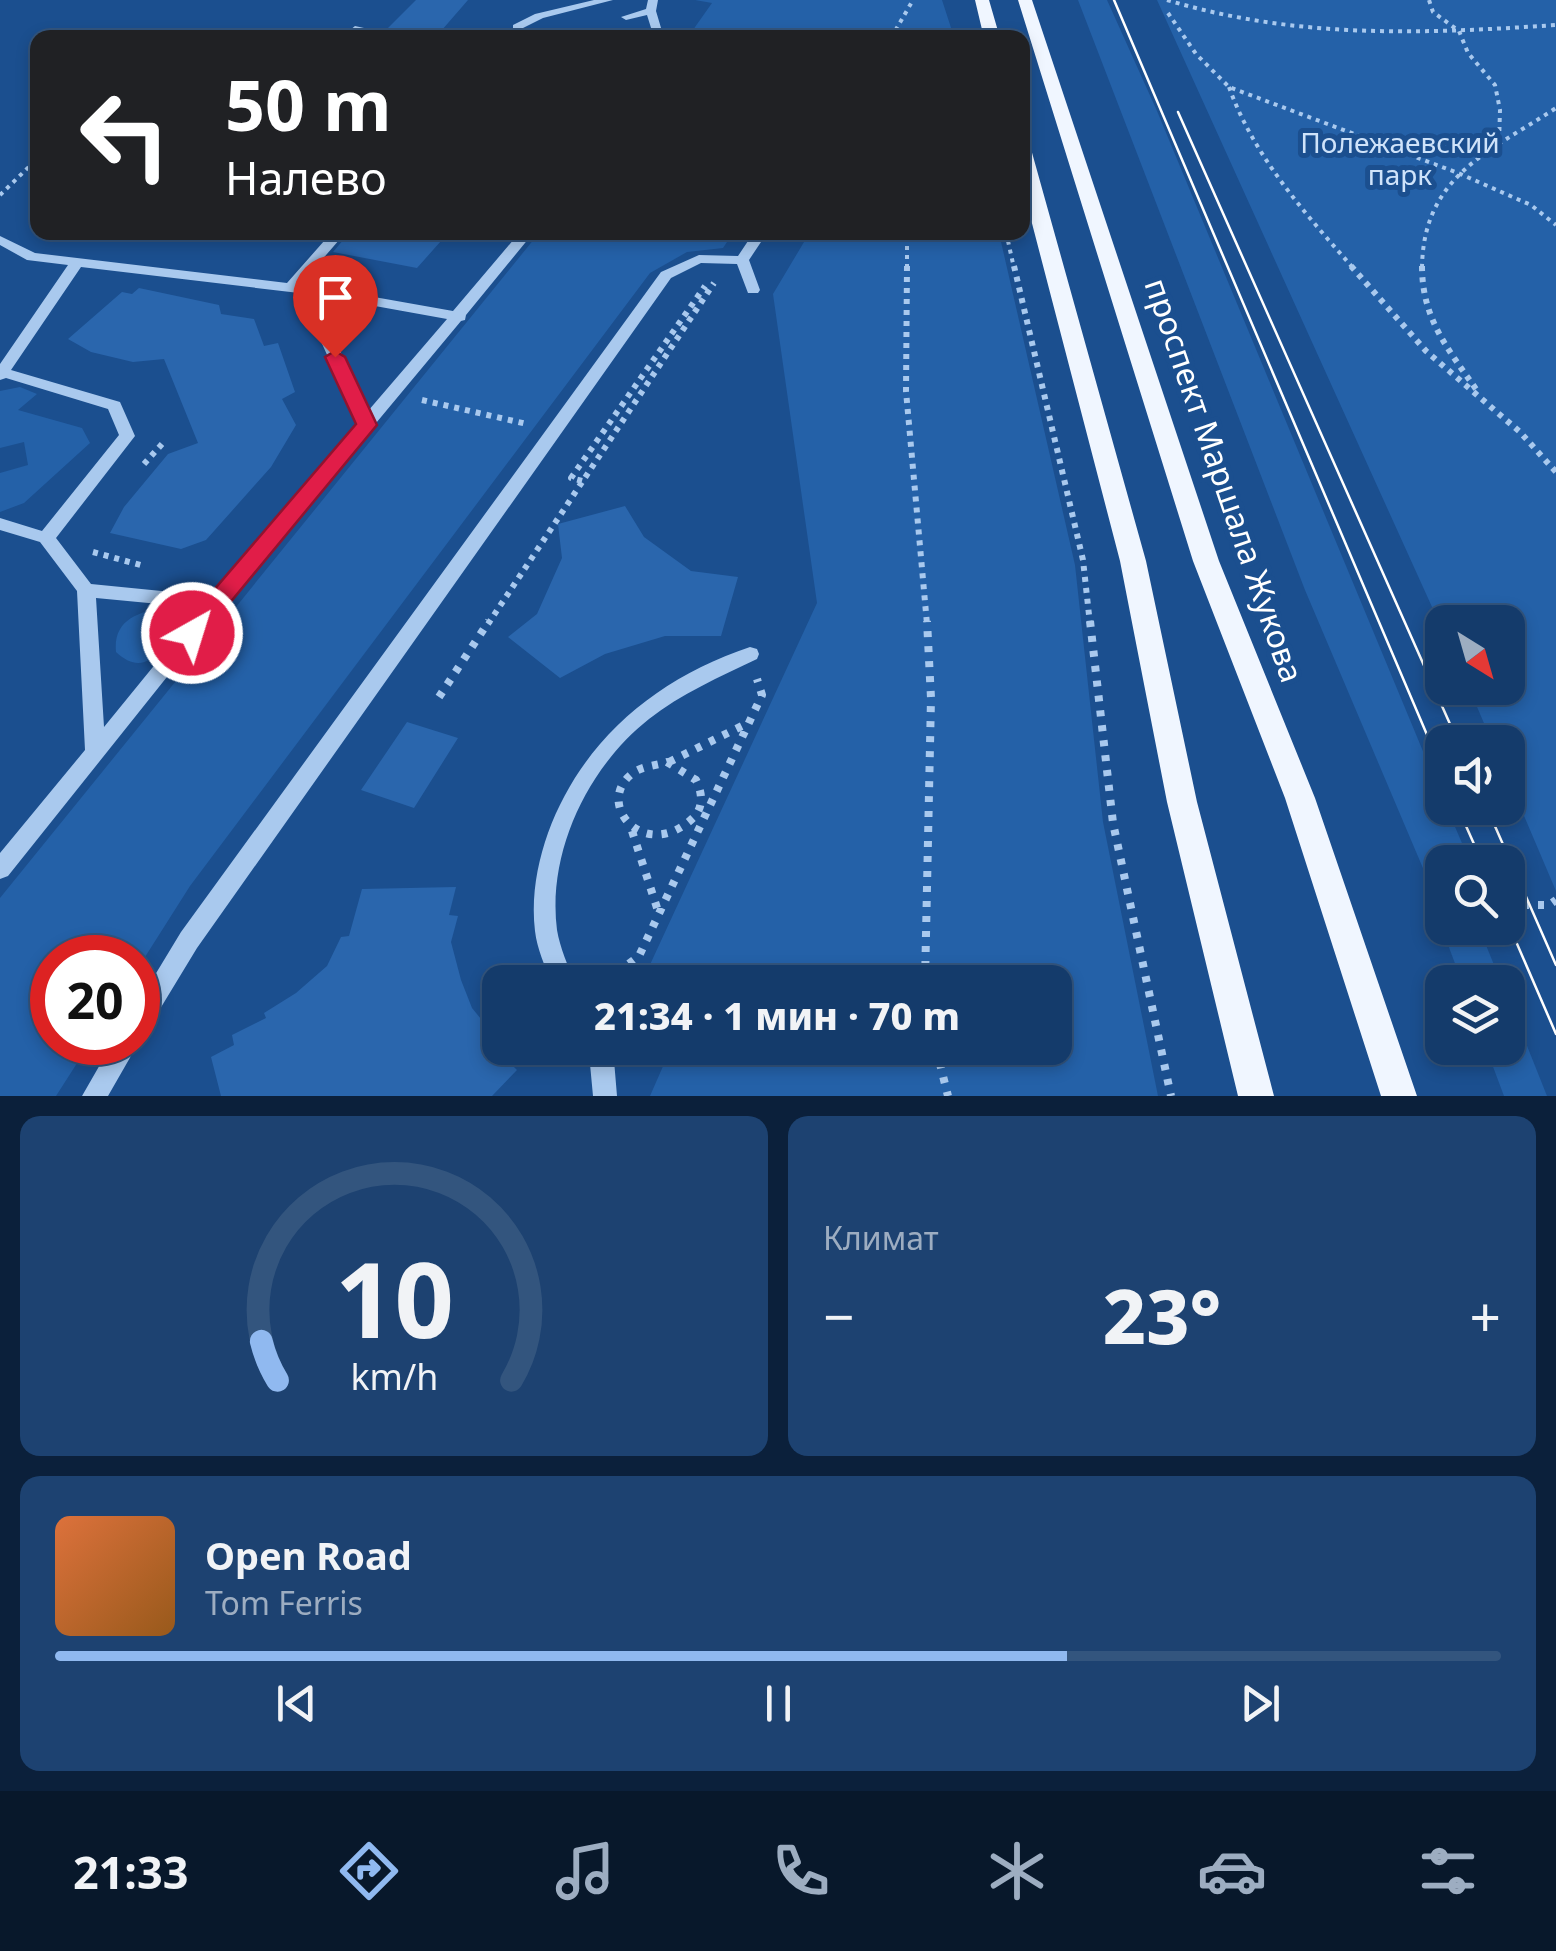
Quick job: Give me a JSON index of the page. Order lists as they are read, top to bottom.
{
  "streets": {
    "main road": ["проспект Маршала Жукова"]
  },
  "parks": ["Полежаевский парк"],
  "north": "bottom right",
  "page": {
    "turn": ["50 m", "Налево"],
    "limit": "20",
    "trip": "21:34 · 1 мин · 70 m",
    "tile": "Климат",
    "heat": ["−", "23°", "+"],
    "song": ["Open Road", "Tom Ferris"],
    "tabs": "21:33",
    "gauge": ["10", "km/h"]
  }
}
